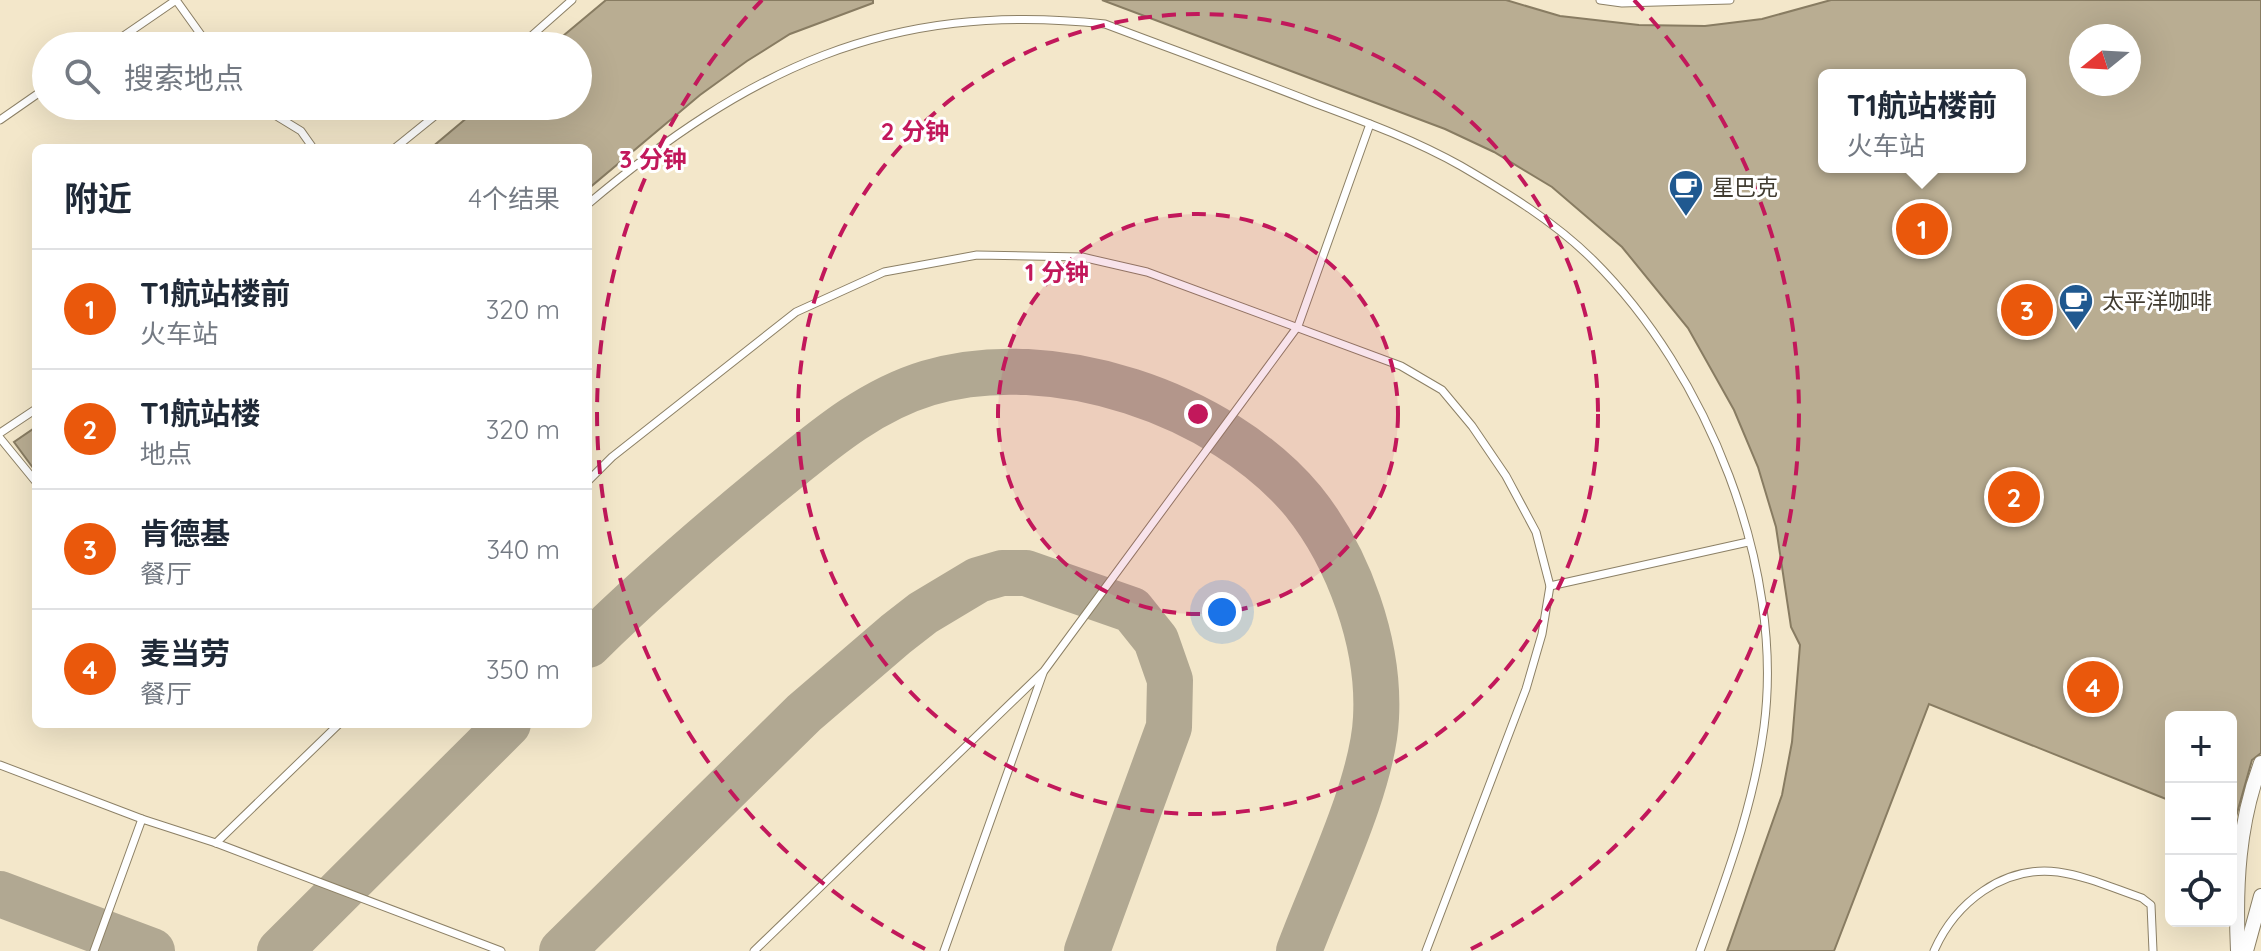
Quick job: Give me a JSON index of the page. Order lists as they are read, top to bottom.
{
  "places": {
    "cafe": ["星巴克", "太平洋咖啡"]
  },
  "north": "left",
  "page": {
    "search": "搜索地点",
    "popup": ["T1航站楼前", "火车站"],
    "heading": ["附近", "4个结果"],
    "pins": [
      "1",
      "3",
      "2",
      "4"
    ],
    "list": [
      {
        "mark": "1",
        "name": "T1航站楼前",
        "note": "火车站",
        "value": "320 m"
      },
      {
        "mark": "2",
        "name": "T1航站楼",
        "note": "地点",
        "value": "320 m"
      },
      {
        "mark": "3",
        "name": "肯德基",
        "note": "餐厅",
        "value": "340 m"
      },
      {
        "mark": "4",
        "name": "麦当劳",
        "note": "餐厅",
        "value": "350 m"
      }
    ],
    "map_buttons": ["+", "−"]
  },
  "rings": ["2 分钟", "3 分钟", "1 分钟"]
}
